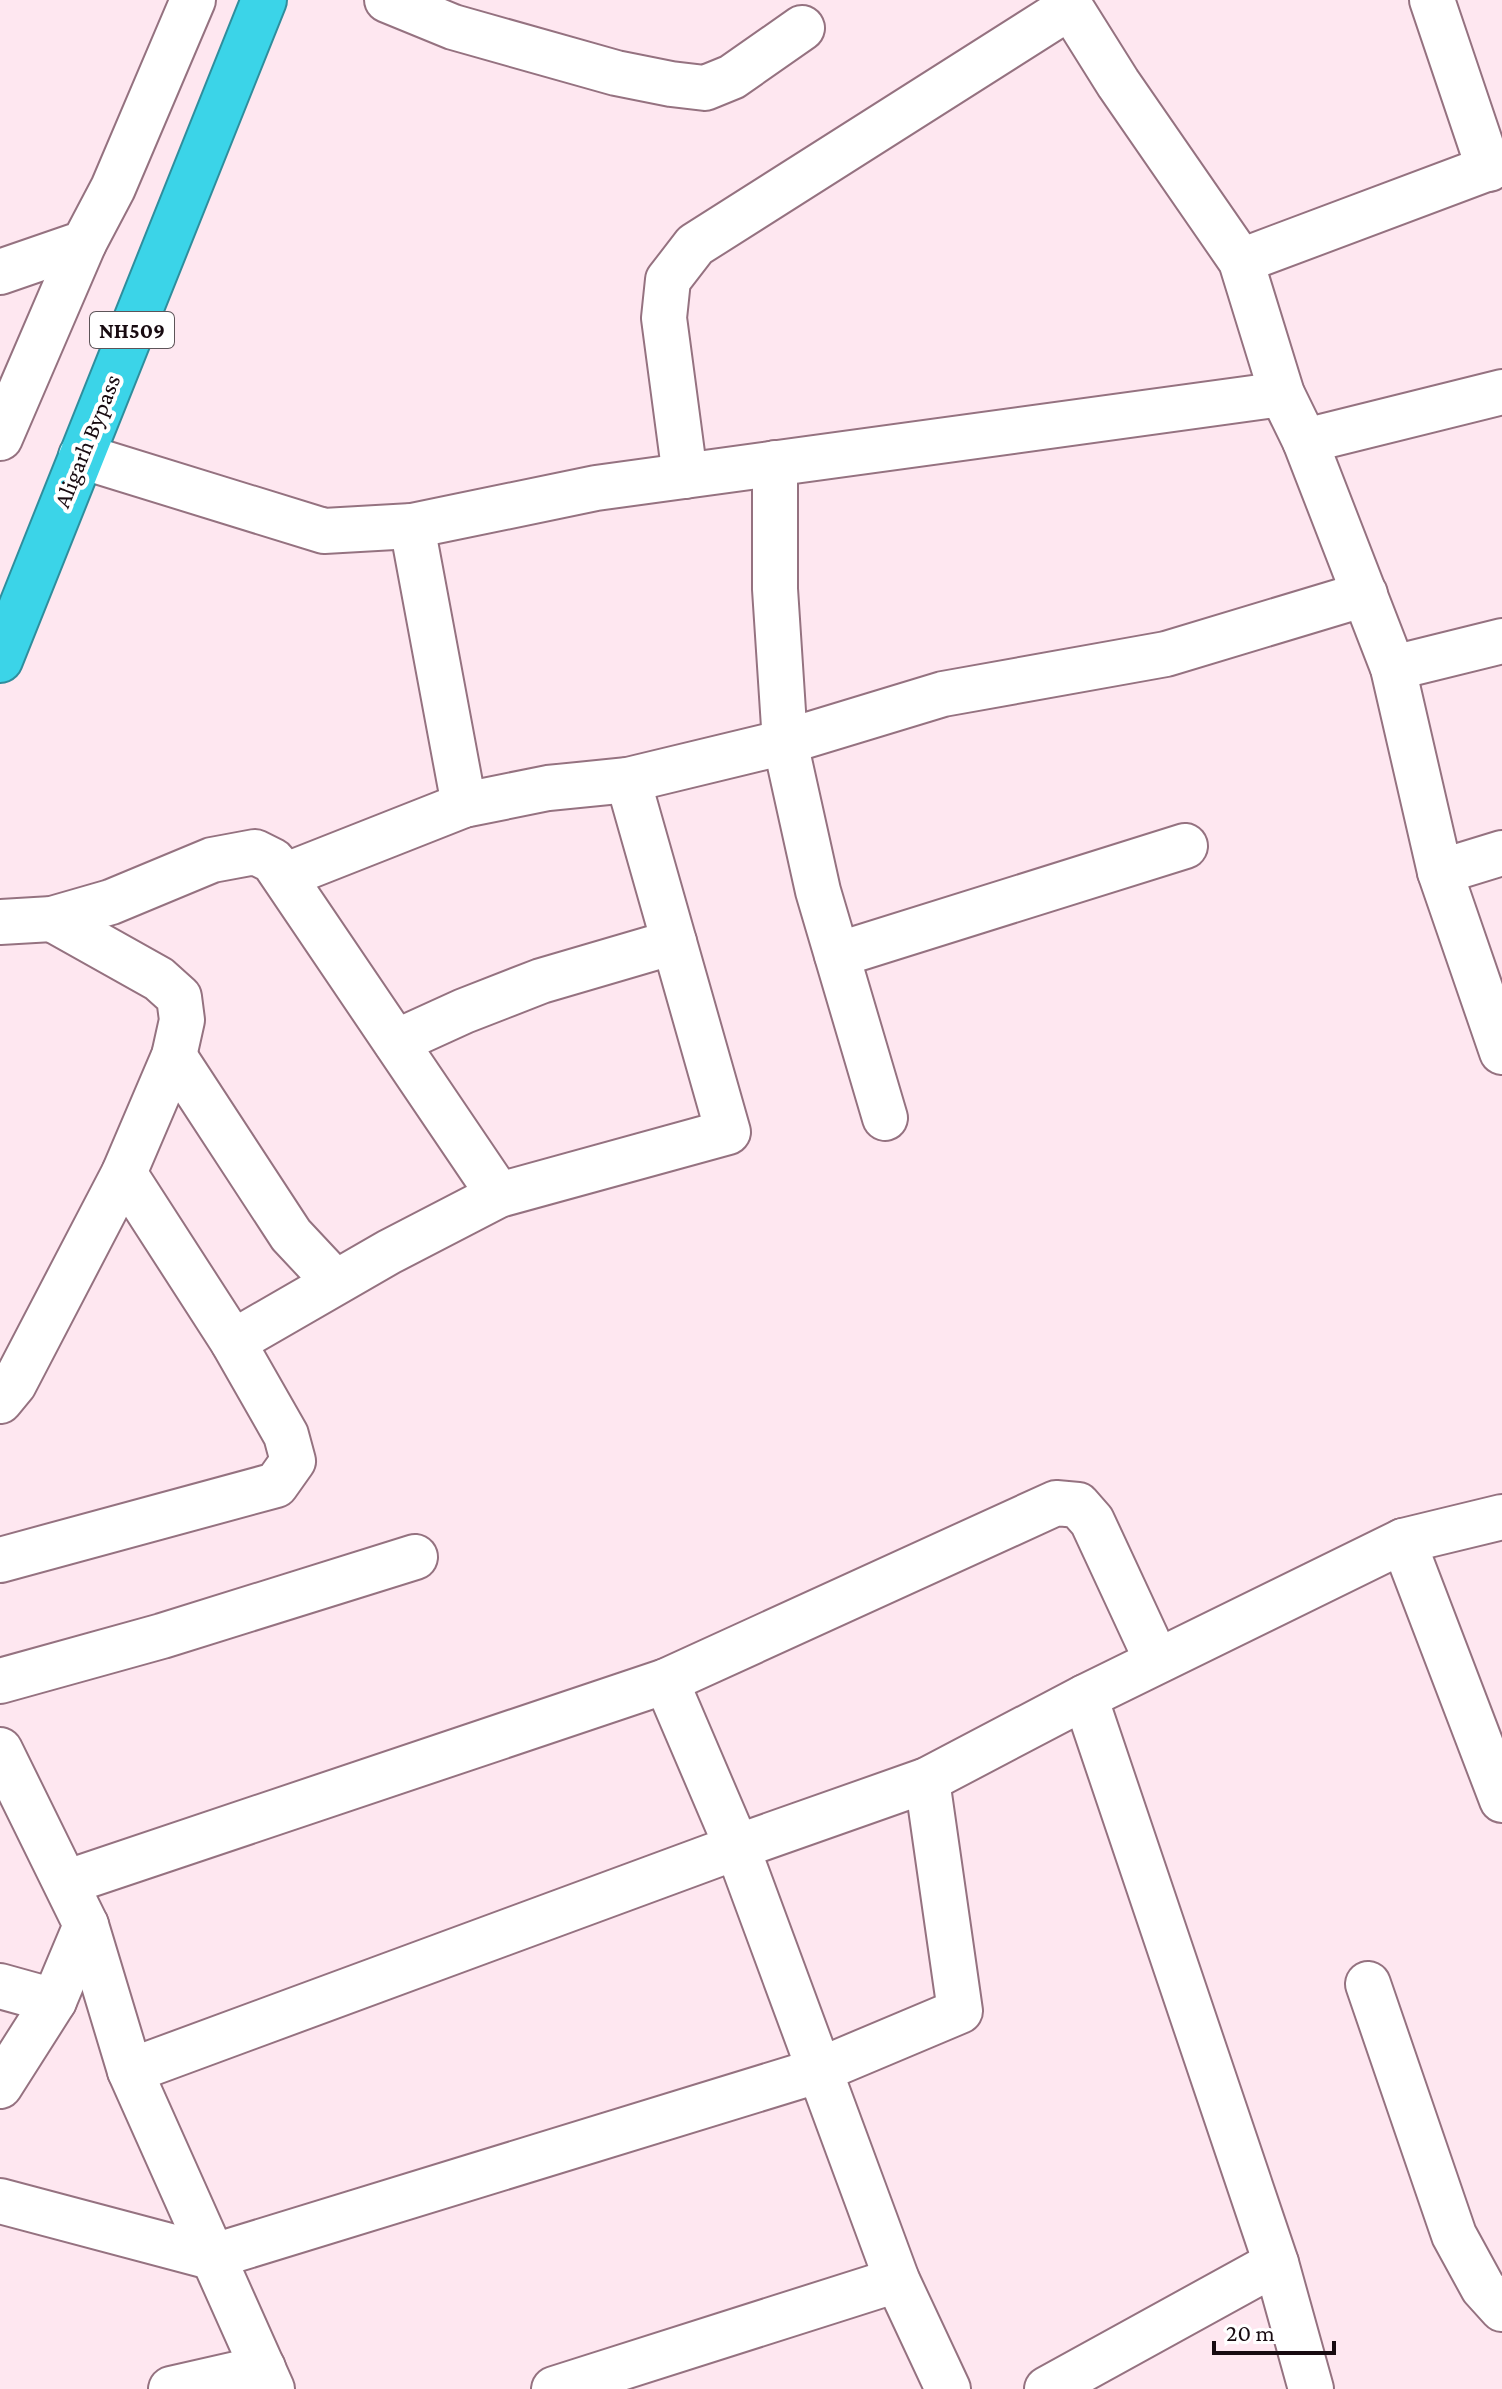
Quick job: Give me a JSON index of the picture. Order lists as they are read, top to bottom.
{
  "streets": {
    "highway": ["NH509", "Aligarh Bypass"]
  },
  "scale_bar": "20 m"
}
